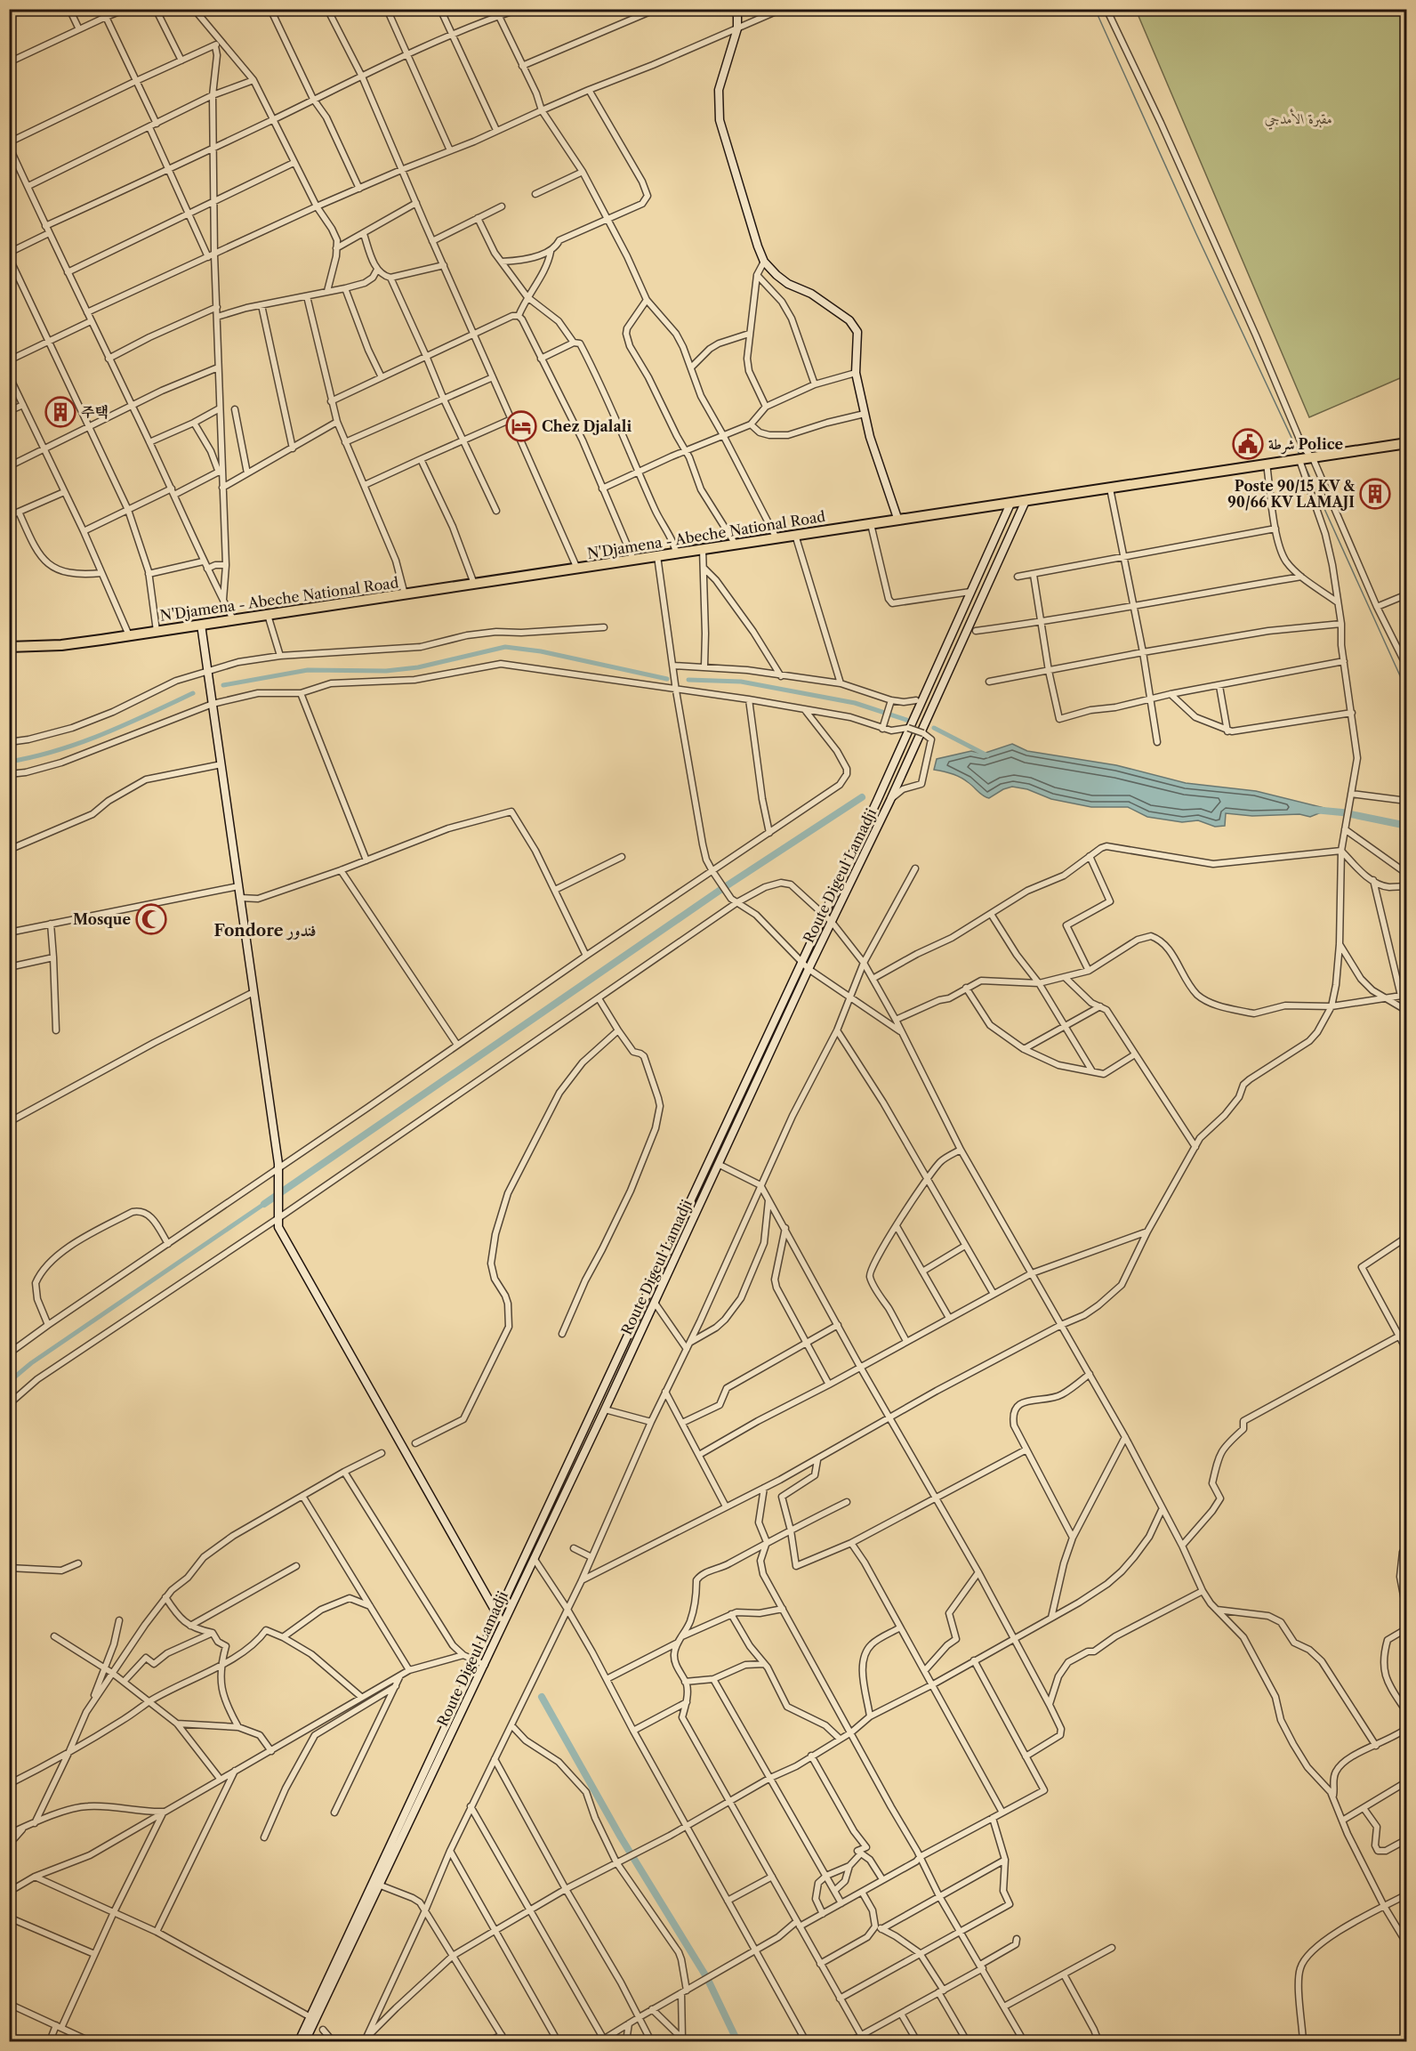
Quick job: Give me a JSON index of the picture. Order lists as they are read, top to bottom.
{
  "streets": {
    "highway": ["N'Djamena - Abeche National Road"],
    "main road": ["Route Digeul Lamadji"]
  },
  "crossings": [
    ["N'Djamena - Abeche National Road", "Route Digeul Lamadji"]
  ],
  "districts": ["Fondore فندور"],
  "parks": ["مقبرة الأمدجي"],
  "places": {
    "building": ["주택", "Poste 90/15 KV & 90/66 KV LAMAJI"],
    "hotel": ["Chez Djalali"],
    "public building": ["شرطة Police"],
    "mosque": ["Mosque"]
  }
}
